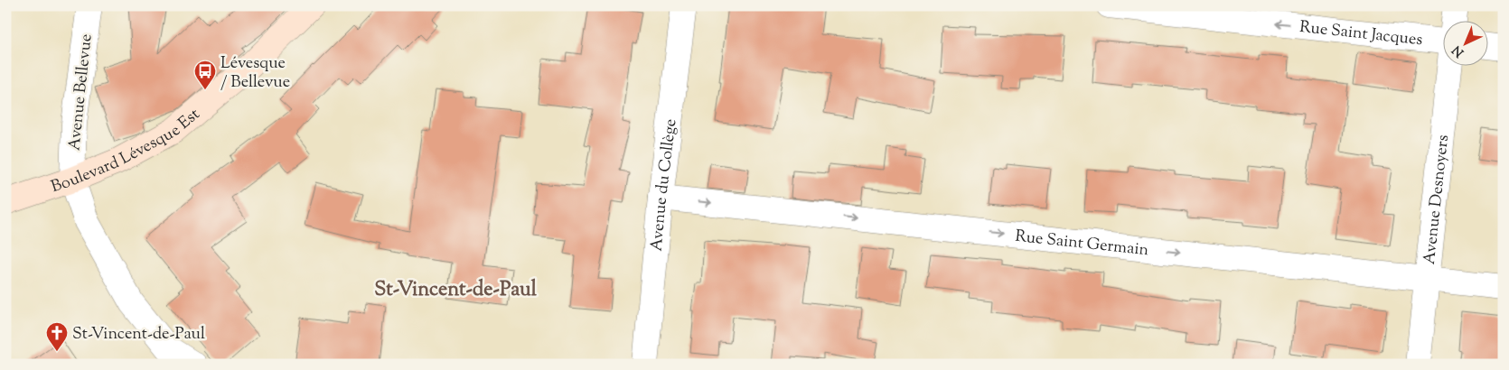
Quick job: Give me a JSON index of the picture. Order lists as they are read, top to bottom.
{
  "streets": {
    "street": [
      "Rue Saint Jacques",
      "Avenue Bellevue",
      "Boulevard Lévesque Est",
      "Avenue du Collège",
      "Avenue Desnoyers",
      "Rue Saint Germain"
    ]
  },
  "crossings": [
    ["Avenue Bellevue", "Boulevard Lévesque Est"],
    ["Avenue du Collège", "Rue Saint Germain"],
    ["Avenue Desnoyers", "Rue Saint Germain"]
  ],
  "one_way": ["Rue Saint Jacques", "Rue Saint Germain"],
  "districts": ["St-Vincent-de-Paul"],
  "places": {
    "bus stop": ["Lévesque / Bellevue"],
    "church": ["St-Vincent-de-Paul"]
  },
  "north": "bottom left"
}
